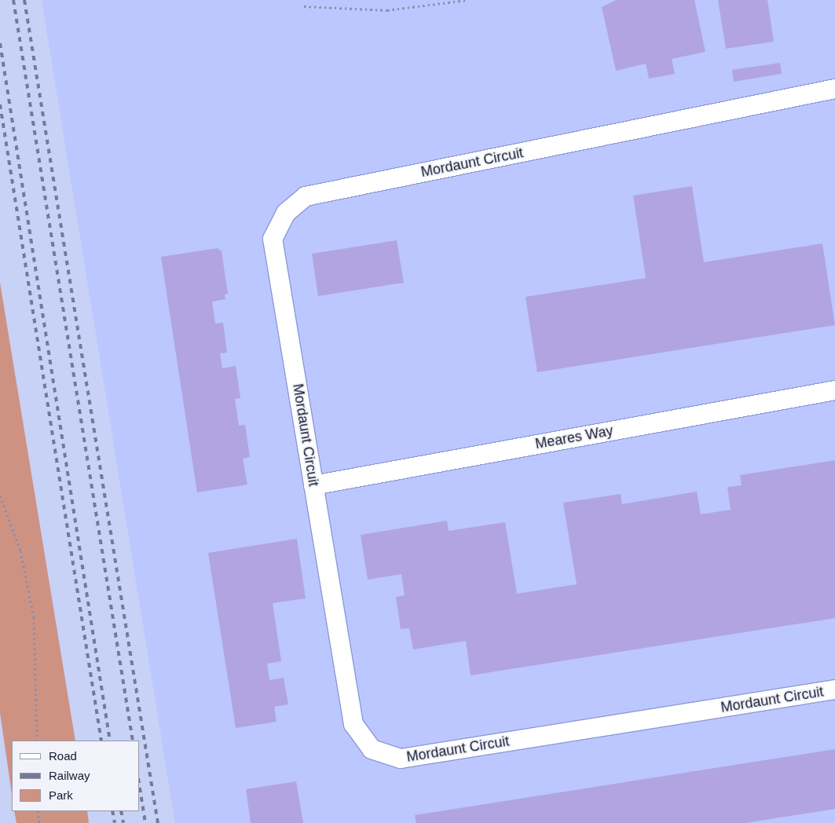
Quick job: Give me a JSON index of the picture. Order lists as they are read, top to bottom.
{
  "streets": {
    "street": ["Mordaunt Circuit", "Meares Way"]
  },
  "crossings": [
    ["Mordaunt Circuit", "Meares Way"]
  ],
  "legend": ["Road", "Railway", "Park"]
}
